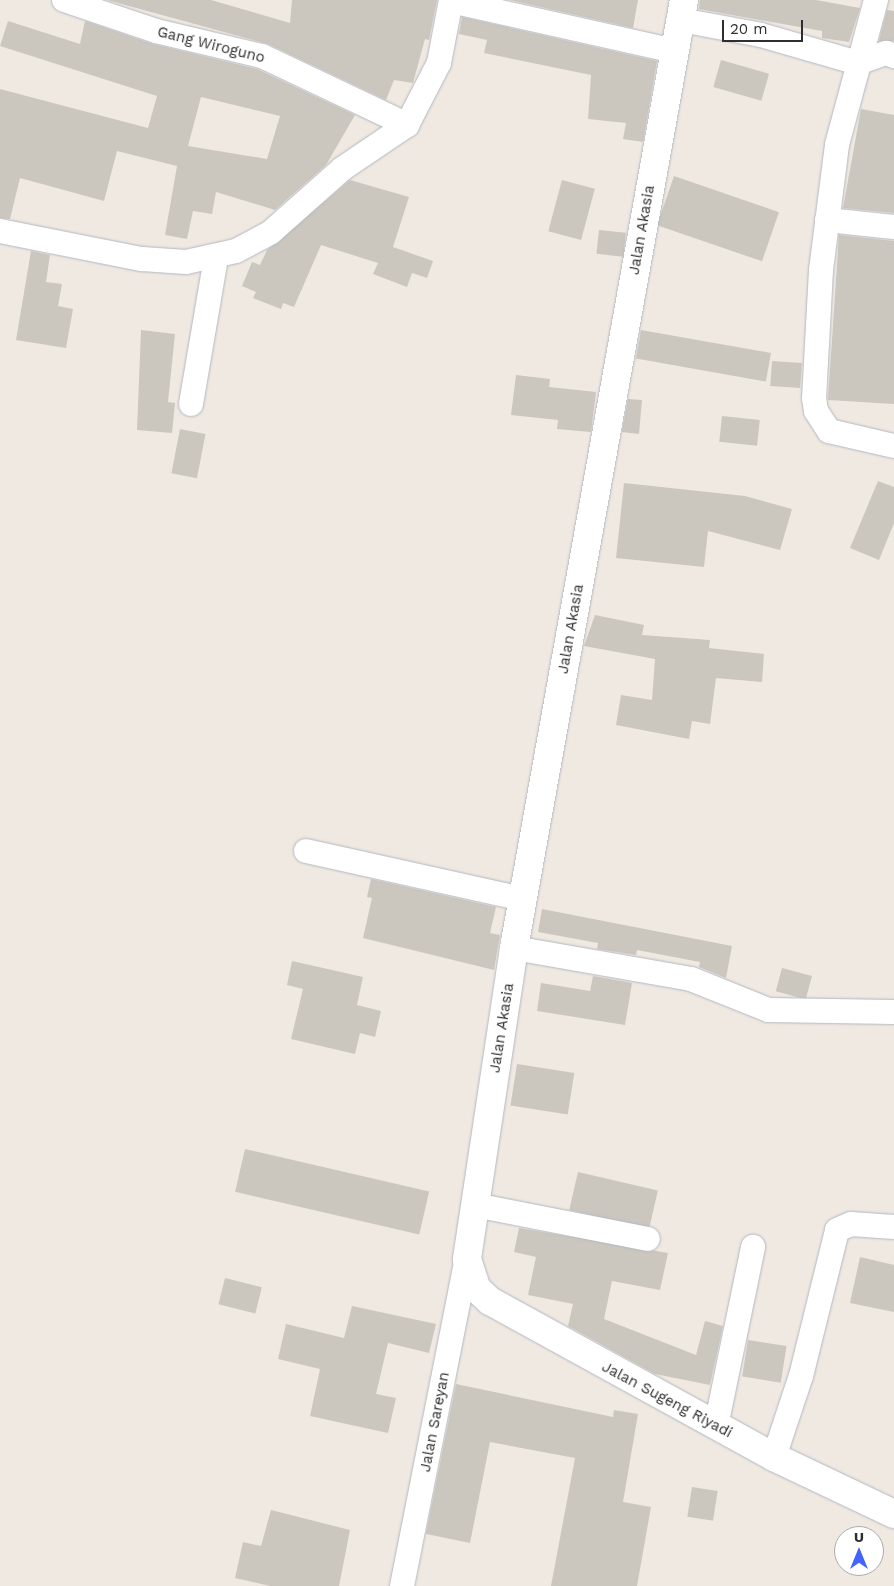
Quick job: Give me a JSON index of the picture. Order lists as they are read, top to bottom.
{
  "streets": {
    "street": [
      "Gang Wiroguno",
      "Jalan Akasia",
      "Jalan Sugeng Riyadi",
      "Jalan Sareyan"
    ]
  },
  "crossings": [
    ["Jalan Akasia", "Jalan Sugeng Riyadi"],
    ["Jalan Akasia", "Jalan Sareyan"],
    ["Jalan Sugeng Riyadi", "Jalan Sareyan"]
  ],
  "scale_bar": "20 m",
  "north": "top"
}
